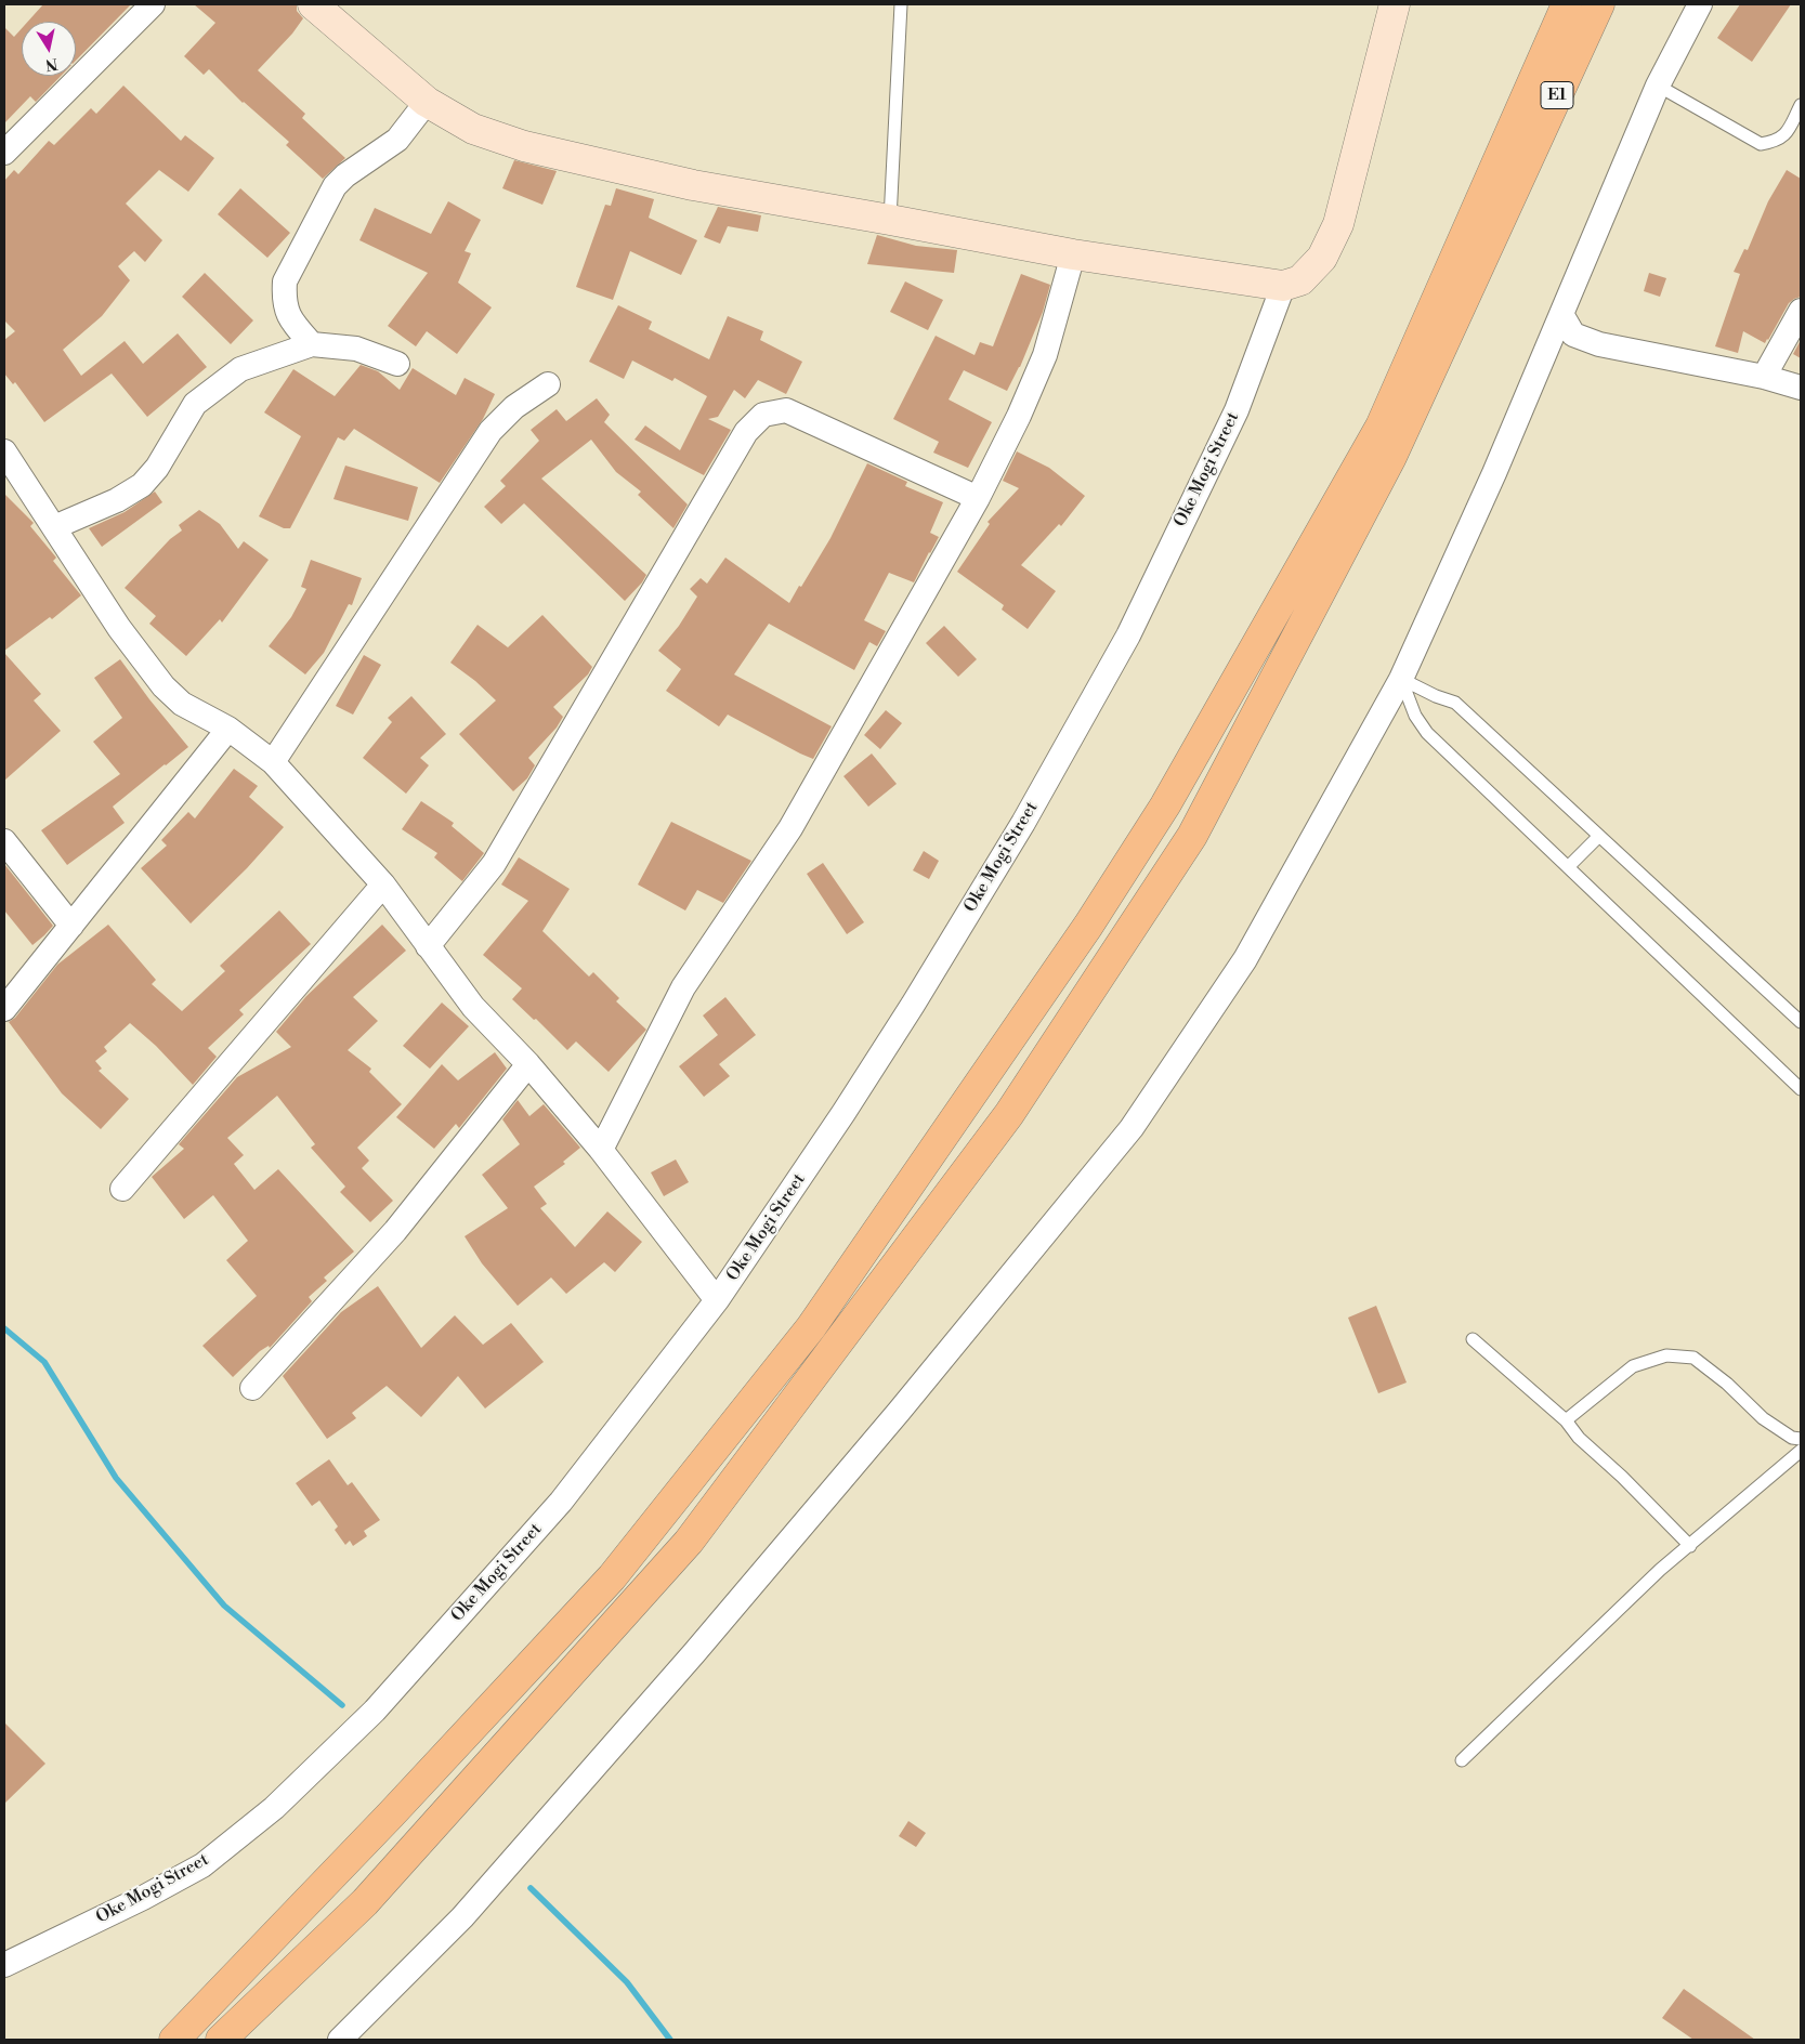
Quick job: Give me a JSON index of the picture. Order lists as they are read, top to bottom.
{
  "streets": {
    "highway": ["E1"],
    "street": ["Oke Mogi Street"]
  },
  "north": "bottom"
}
